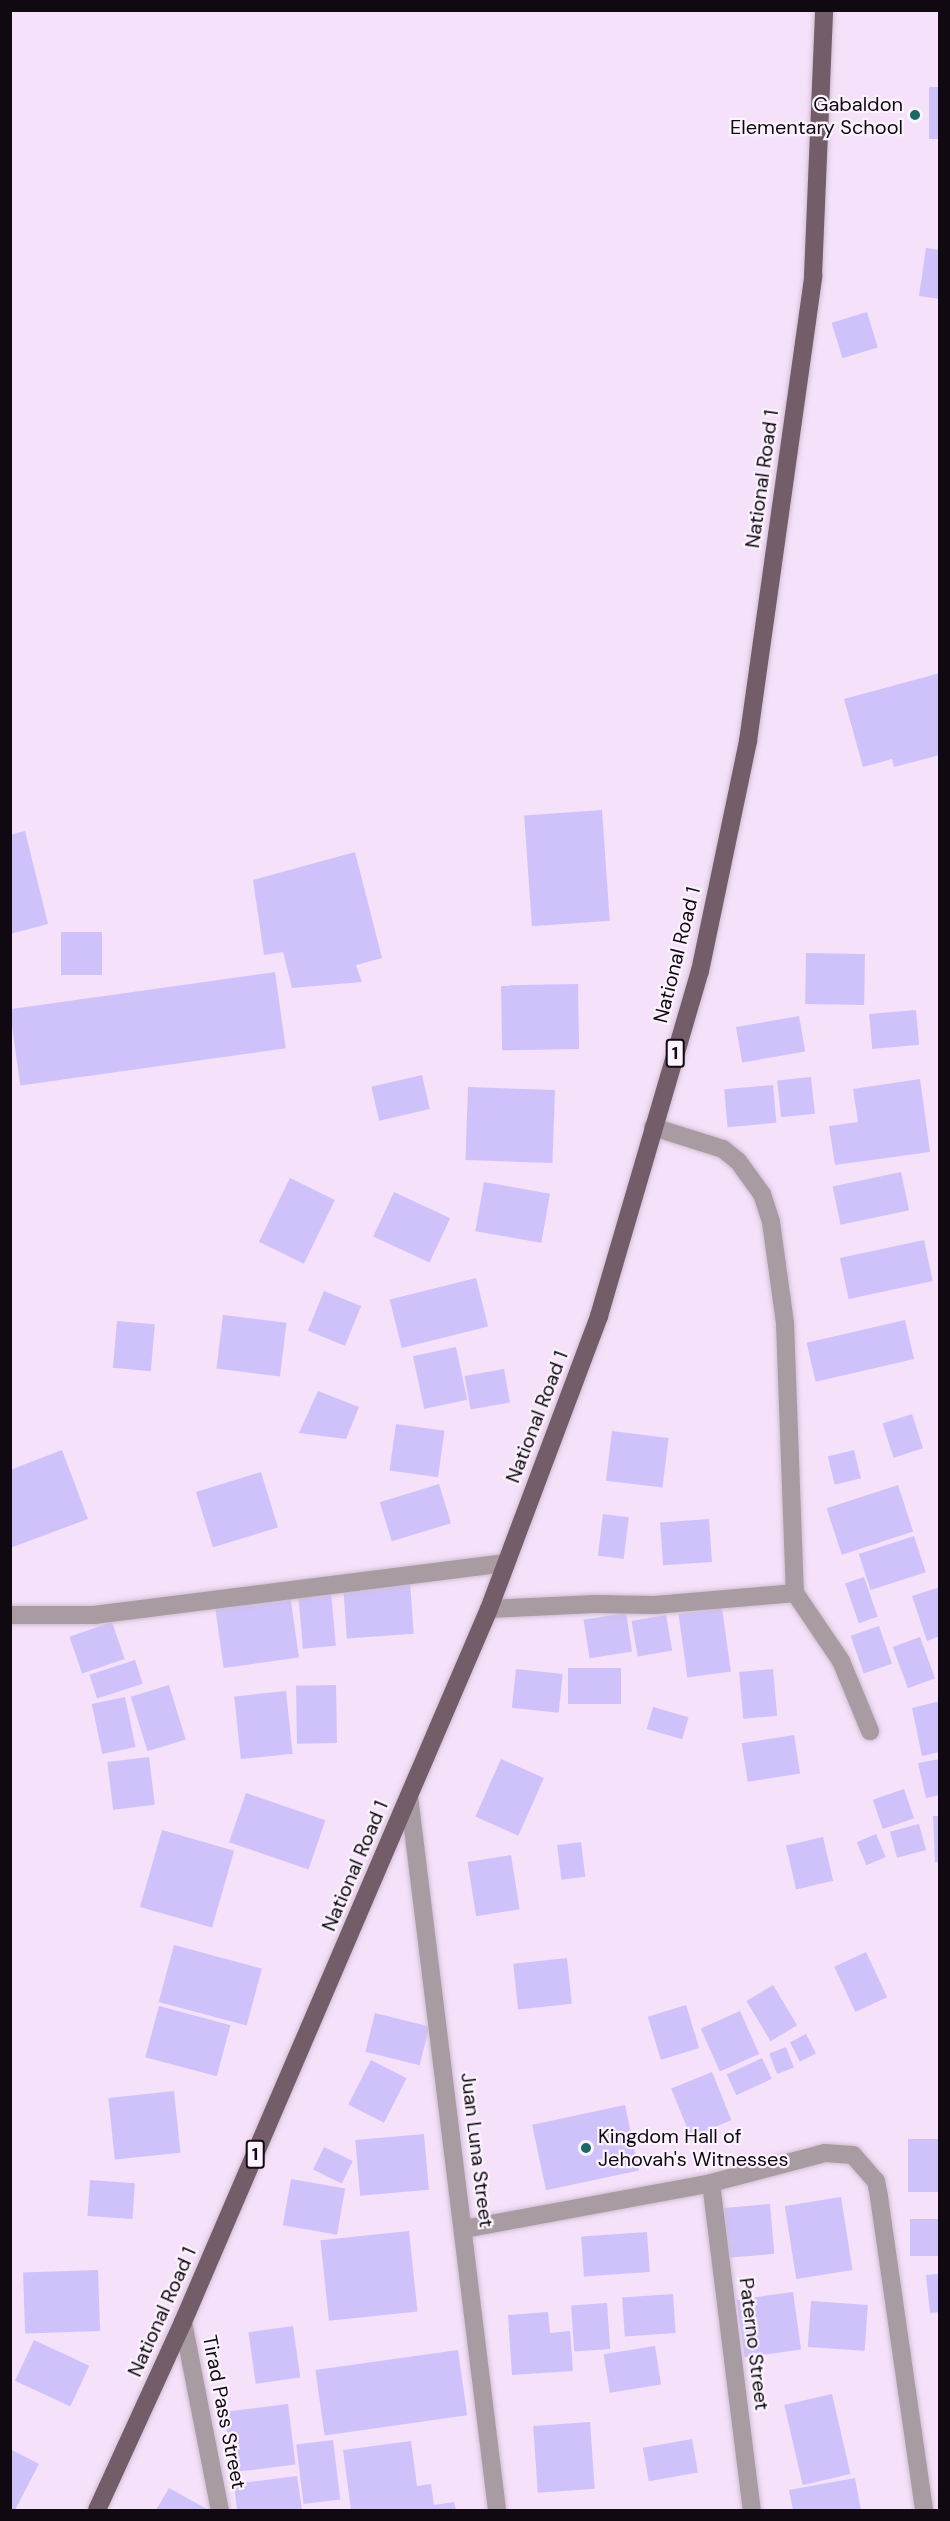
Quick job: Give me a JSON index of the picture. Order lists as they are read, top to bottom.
{
  "streets": {
    "main road": ["National Road 1", "1"],
    "street": ["Juan Luna Street", "Paterno Street", "Tirad Pass Street"]
  },
  "crossings": [
    ["National Road 1", "Juan Luna Street"],
    ["National Road 1", "Tirad Pass Street"]
  ],
  "places": ["Gabaldon Elementary School", "Kingdom Hall of Jehovah's Witnesses"]
}
